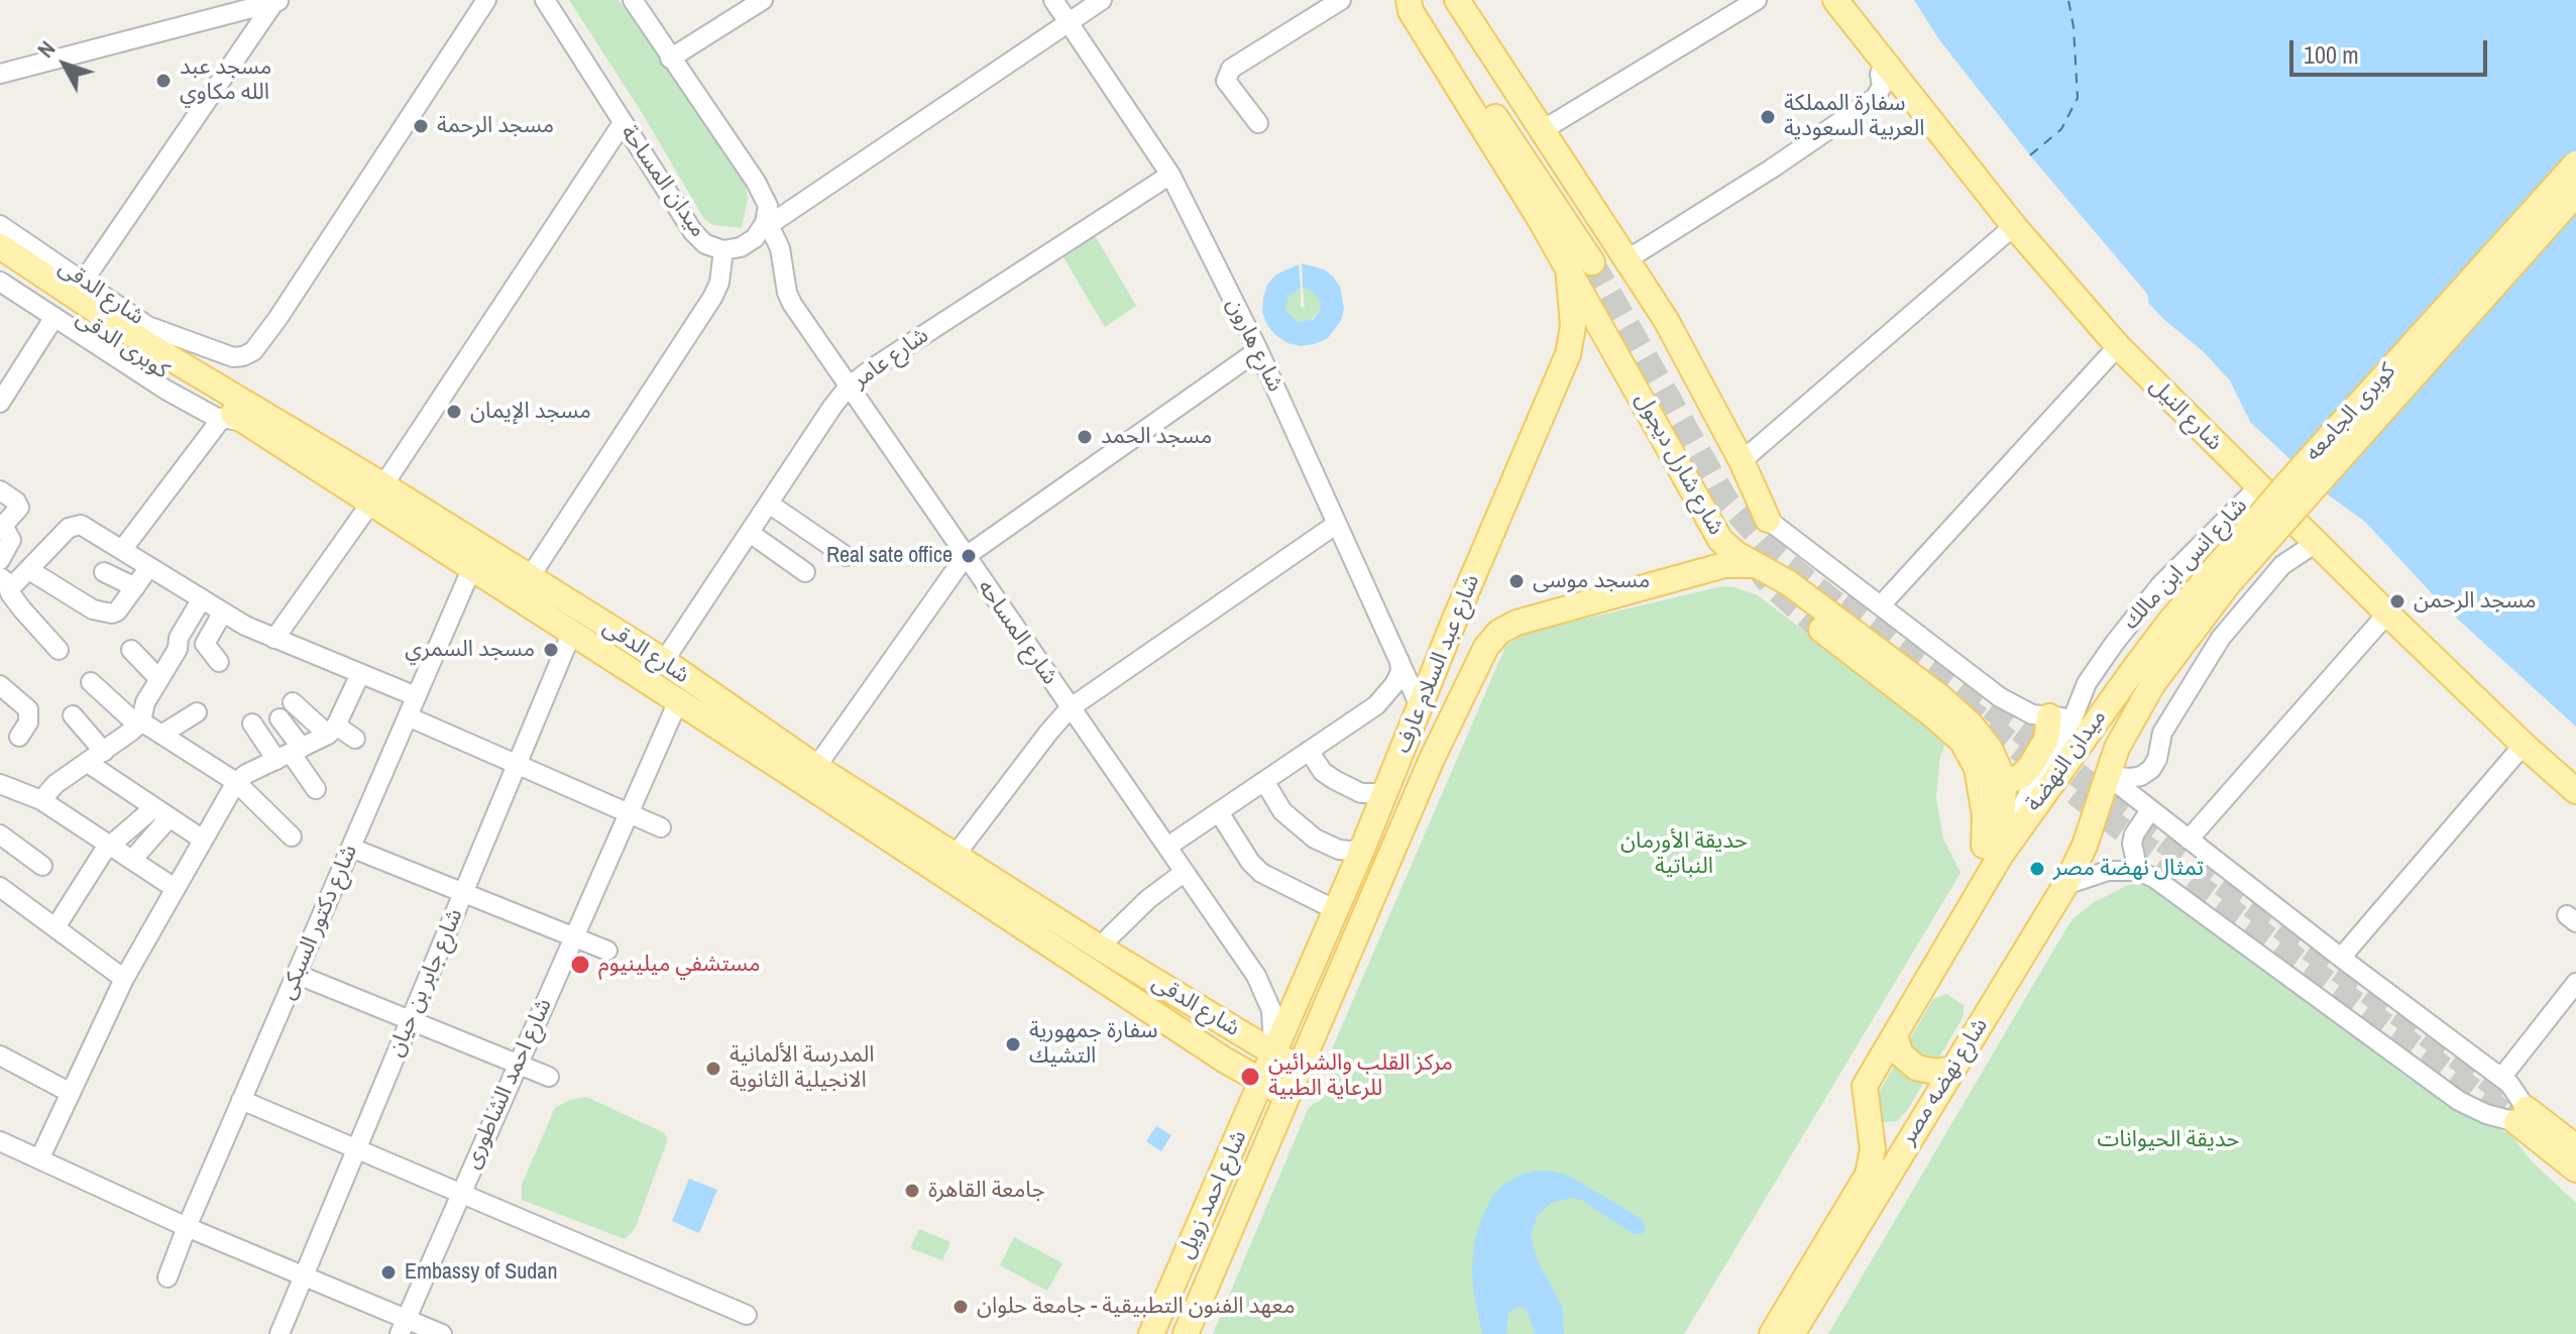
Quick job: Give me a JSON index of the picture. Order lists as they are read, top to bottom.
{
  "streets": {
    "main road": [
      "شارع الدقى",
      "كوبرى الدقى",
      "كوبرى الجامعه",
      "شارع النيل",
      "شارع شارل ديجول",
      "شارع عبد السلام عارف",
      "ميدان النهضة",
      "شارع نهضه مصر",
      "شارع احمد زويل"
    ],
    "street": [
      "ميدان المساحة",
      "شارع هارون",
      "شارع عامر",
      "شارع انس ابن مالك",
      "شارع المساحه",
      "شارع دكتور السبكى",
      "شارع جابر بن حيان",
      "شارع احمد الشاطورى"
    ]
  },
  "crossings": [
    ["ميدان المساحة", "شارع المساحه"],
    ["شارع الدقى", "كوبرى الدقى"],
    ["شارع الدقى", "شارع عامر"],
    ["شارع الدقى", "شارع المساحه"],
    ["شارع الدقى", "شارع عبد السلام عارف"],
    ["شارع الدقى", "شارع دكتور السبكى"],
    ["شارع الدقى", "شارع جابر بن حيان"],
    ["شارع الدقى", "شارع احمد الشاطورى"],
    ["شارع الدقى", "شارع احمد زويل"],
    ["شارع هارون", "شارع عامر"],
    ["شارع هارون", "شارع عبد السلام عارف"],
    ["شارع عامر", "شارع المساحه"],
    ["كوبرى الجامعه", "ميدان النهضة"],
    ["شارع النيل", "شارع انس ابن مالك"],
    ["شارع شارل ديجول", "شارع انس ابن مالك"],
    ["شارع شارل ديجول", "شارع عبد السلام عارف"],
    ["شارع شارل ديجول", "ميدان النهضة"],
    ["شارع شارل ديجول", "شارع نهضه مصر"],
    ["شارع انس ابن مالك", "ميدان النهضة"],
    ["شارع انس ابن مالك", "شارع نهضه مصر"],
    ["شارع المساحه", "شارع عبد السلام عارف"],
    ["شارع المساحه", "شارع احمد زويل"],
    ["شارع عبد السلام عارف", "شارع احمد زويل"],
    ["ميدان النهضة", "شارع نهضه مصر"]
  ],
  "parks": ["حديقة الأورمان النباتية", "حديقة الحيوانات"],
  "places": [
    "مسجد عبد الله مكاوي",
    "سفارة المملكة العربية السعودية",
    "مسجد الرحمة",
    "مسجد الإيمان",
    "مسجد الحمد",
    "Real sate office",
    "مسجد موسى",
    "مسجد الرحمن",
    "مسجد السمري",
    "تمثال نهضة مصر",
    "مستشفي ميلينيوم",
    "سفارة جمهورية التشيك",
    "المدرسة الألمانية الانجيلية الثانوية",
    "مركز القلب والشرائين للرعاية الطبية",
    "جامعة القاهرة",
    "Embassy of Sudan",
    "معهد الفنون التطبيقية - جامعة حلوان"
  ],
  "scale_bar": "100 m",
  "north": "top left"
}
